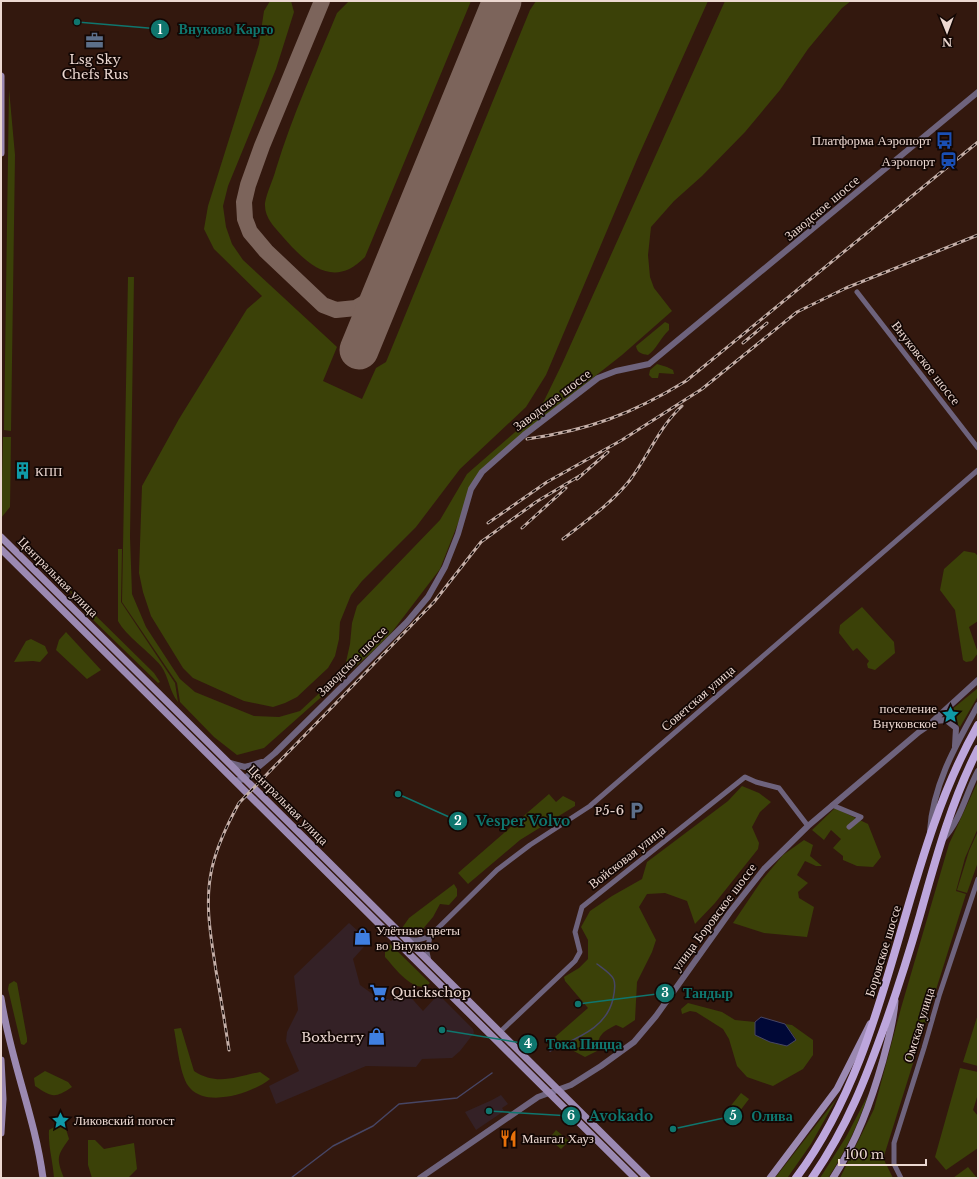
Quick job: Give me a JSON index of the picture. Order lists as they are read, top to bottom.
{
  "streets": {
    "main road": ["Центральная улица", "Боровское шоссе"],
    "street": [
      "Заводское шоссе",
      "Внуковское шоссе",
      "Советская улица",
      "Войсковая улица",
      "улица Боровское шоссе",
      "Омская улица"
    ]
  },
  "crossings": [
    ["Заводское шоссе", "Центральная улица"],
    ["Центральная улица", "Войсковая улица"],
    ["Центральная улица", "улица Боровское шоссе"],
    ["Войсковая улица", "улица Боровское шоссе"]
  ],
  "places": {
    "other": [
      "Внуково Карго",
      "Vesper Volvo",
      "Тандыр",
      "Тока Пицца",
      "Avokado",
      "Олива"
    ],
    "office": ["Lsg Sky Chefs Rus"],
    "bus stop": ["Платформа Аэропорт"],
    "station": ["Аэропорт"],
    "building": ["КПП"],
    "place": ["поселение Внуковское", "Ликовский погост"],
    "parking": ["Р5-6"],
    "shop": ["Улётные цветы во Внуково", "Boxberry"],
    "supermarket": ["Quickschop"],
    "restaurant": ["Мангал Хауз"]
  },
  "scale_bar": "100 m",
  "north": "bottom"
}
